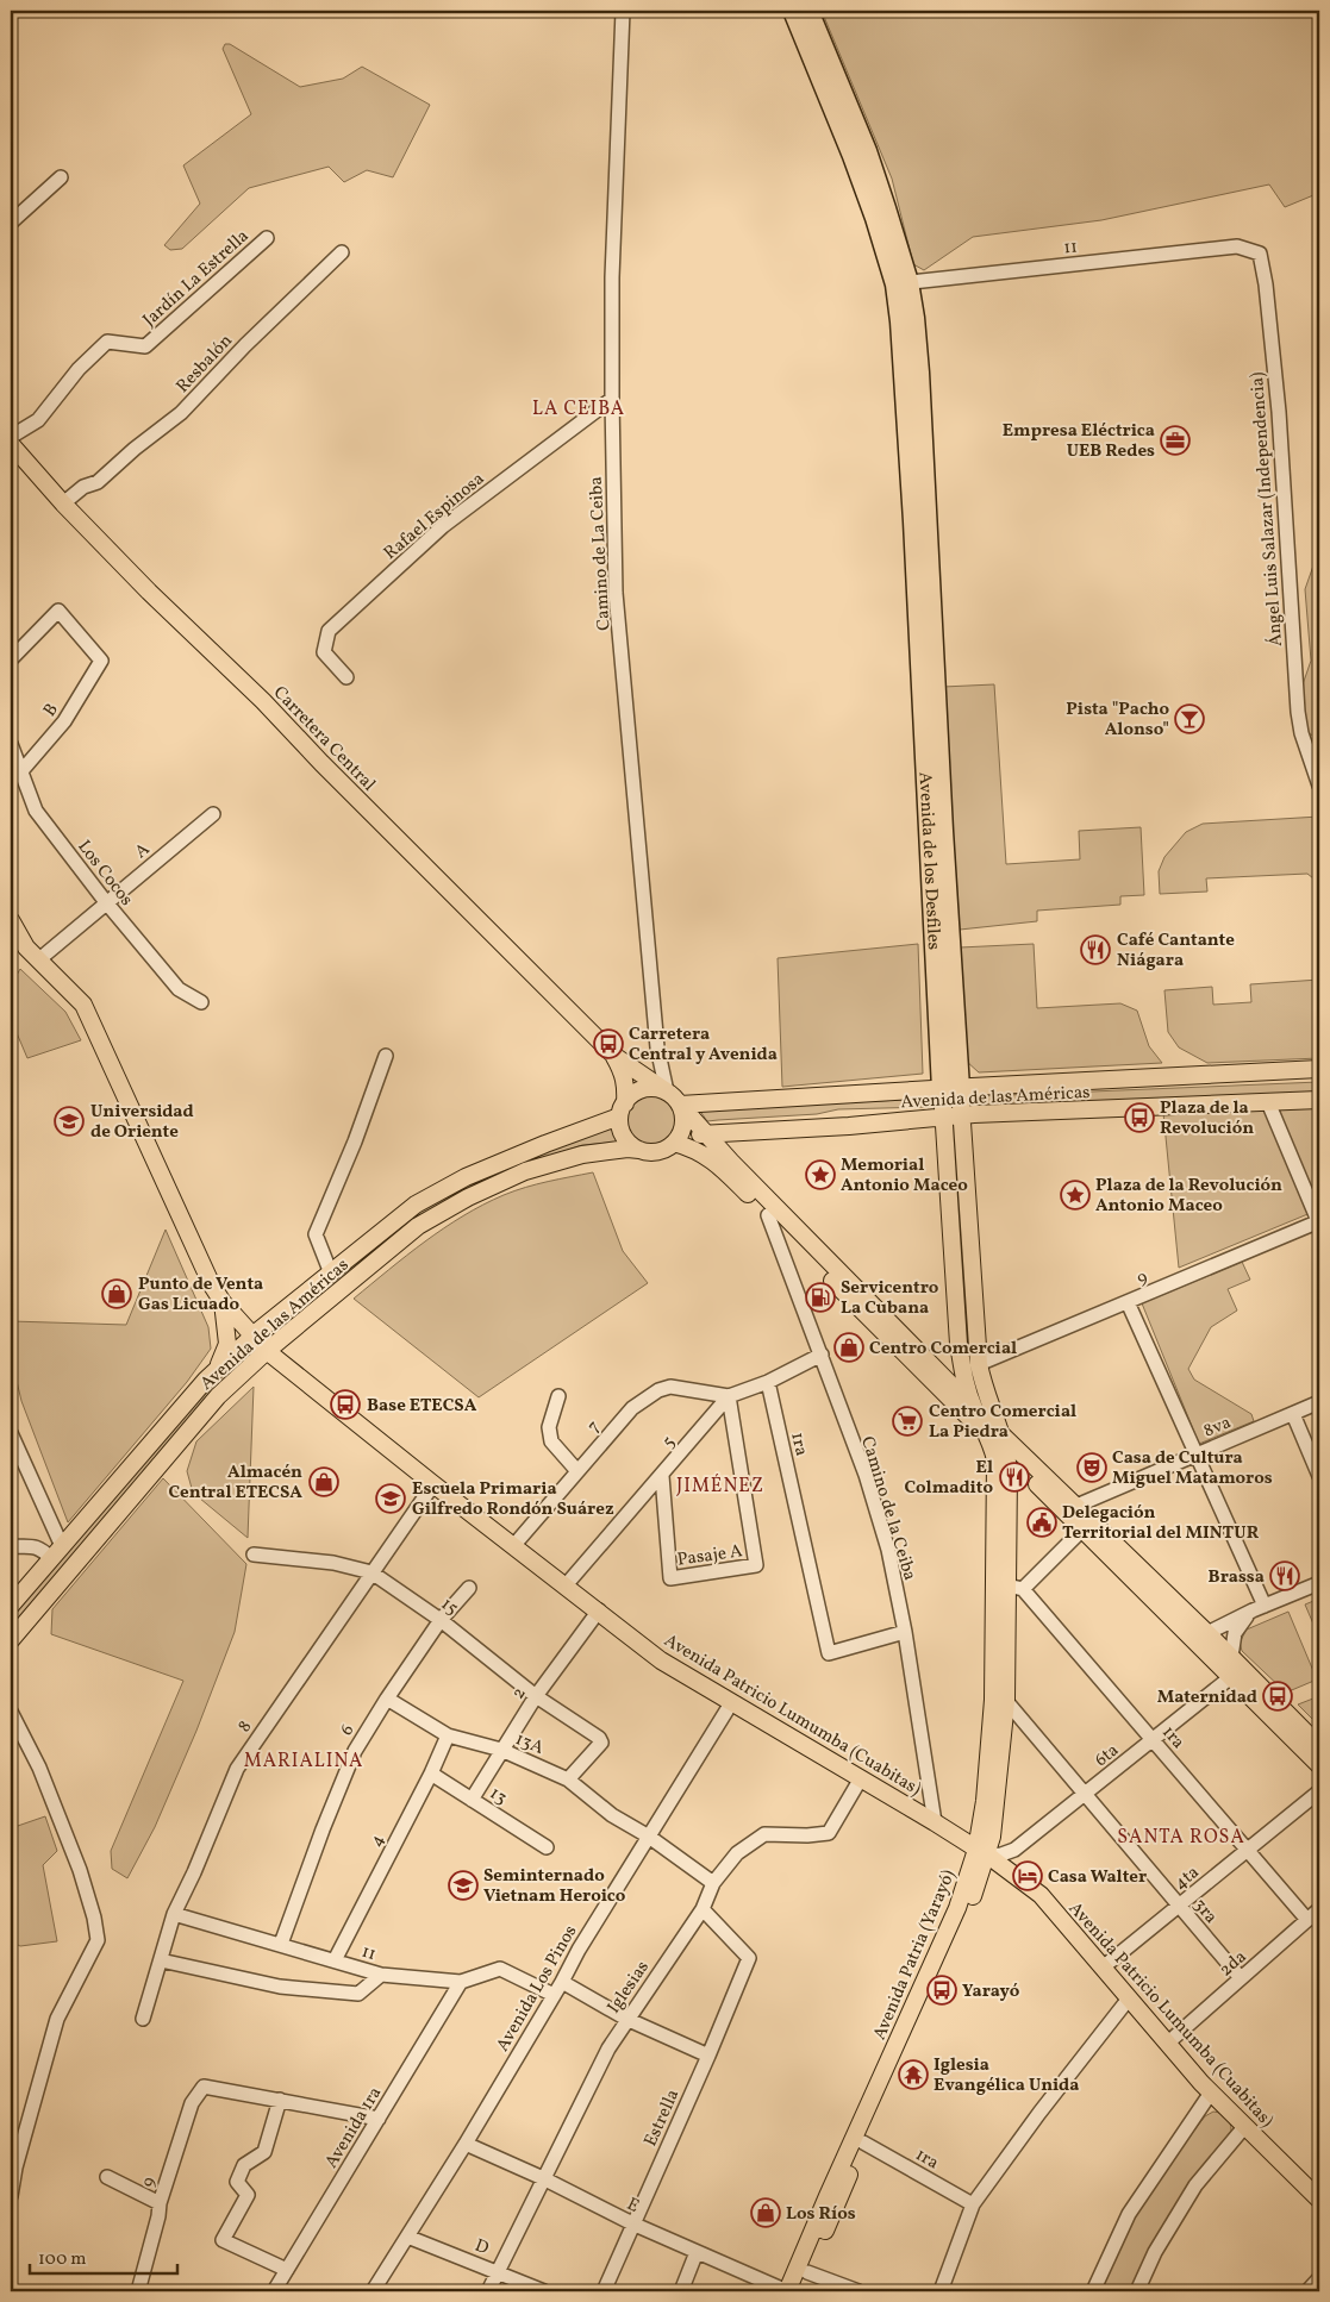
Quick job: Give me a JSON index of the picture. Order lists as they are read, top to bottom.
{
  "streets": {
    "highway": ["Avenida de los Desfiles"],
    "main road": [
      "Carretera Central",
      "Avenida de las Américas",
      "Avenida Patricio Lumumba (Cuabitas)",
      "Avenida Patria (Yarayó)"
    ],
    "street": [
      "11",
      "Jardín La Estrella",
      "Resbalón",
      "Ángel Luis Salazar (Independencia)",
      "Rafael Espinosa",
      "Camino de La Ceiba",
      "B",
      "A",
      "Los Cocos",
      "9",
      "7",
      "8va",
      "5",
      "1ra",
      "Camino de la Ceiba",
      "Pasaje A",
      "15",
      "2",
      "8",
      "6",
      "13A",
      "6ta",
      "13",
      "4",
      "4ta",
      "3ra",
      "2da",
      "Iglesias",
      "Avenida Los Pinos",
      "Estrella",
      "Avenida 1ra",
      "E",
      "D"
    ]
  },
  "crossings": [
    ["11", "Ángel Luis Salazar (Independencia)"],
    ["11", "Avenida de los Desfiles"],
    ["11", "8"],
    ["11", "6"],
    ["11", "4"],
    ["11", "Avenida Los Pinos"],
    ["11", "Avenida 1ra"],
    ["Resbalón", "Carretera Central"],
    ["Rafael Espinosa", "Camino de La Ceiba"],
    ["Camino de La Ceiba", "Carretera Central"],
    ["Camino de La Ceiba", "Avenida de las Américas"],
    ["B", "Los Cocos"],
    ["Carretera Central", "Avenida de las Américas"],
    ["A", "Los Cocos"],
    ["A", "Avenida Patricio Lumumba (Cuabitas)"],
    ["Avenida de los Desfiles", "Avenida de las Américas"],
    ["Avenida de los Desfiles", "9"],
    ["Avenida de los Desfiles", "Avenida Patria (Yarayó)"],
    ["Avenida de las Américas", "Avenida Patricio Lumumba (Cuabitas)"],
    ["7", "5"],
    ["7", "Pasaje A"],
    ["7", "Avenida Patricio Lumumba (Cuabitas)"],
    ["5", "Pasaje A"],
    ["5", "Avenida Patricio Lumumba (Cuabitas)"],
    ["1ra", "Camino de la Ceiba"],
    ["1ra", "6ta"],
    ["1ra", "4ta"],
    ["1ra", "Avenida Patria (Yarayó)"],
    ["1ra", "2da"],
    ["Camino de la Ceiba", "Avenida Patricio Lumumba (Cuabitas)"],
    ["15", "2"],
    ["15", "8"],
    ["15", "6"],
    ["15", "13A"],
    ["2", "Avenida Patricio Lumumba (Cuabitas)"],
    ["2", "13A"],
    ["2", "13"],
    ["Avenida Patricio Lumumba (Cuabitas)", "8"],
    ["Avenida Patricio Lumumba (Cuabitas)", "6ta"],
    ["Avenida Patricio Lumumba (Cuabitas)", "4ta"],
    ["Avenida Patricio Lumumba (Cuabitas)", "Avenida Patria (Yarayó)"],
    ["Avenida Patricio Lumumba (Cuabitas)", "2da"],
    ["Avenida Patricio Lumumba (Cuabitas)", "Iglesias"],
    ["Avenida Patricio Lumumba (Cuabitas)", "Avenida Los Pinos"],
    ["6", "13A"],
    ["13A", "4"],
    ["13A", "Avenida Los Pinos"],
    ["6ta", "3ra"],
    ["6ta", "Avenida Patria (Yarayó)"],
    ["13", "4"],
    ["4ta", "3ra"],
    ["3ra", "Avenida Patria (Yarayó)"],
    ["3ra", "2da"],
    ["Avenida Patria (Yarayó)", "E"],
    ["Iglesias", "Estrella"],
    ["Iglesias", "E"],
    ["Iglesias", "D"],
    ["Avenida Los Pinos", "E"],
    ["Avenida Los Pinos", "D"],
    ["Estrella", "E"]
  ],
  "districts": [
    "LA CEIBA",
    "JIMÉNEZ",
    "MARIALINA",
    "SANTA ROSA"
  ],
  "places": {
    "office": ["Empresa Eléctrica UEB Redes"],
    "bar": ["Pista \"Pacho Alonso\""],
    "restaurant": ["Café Cantante Niágara", "El Colmadito", "Brassa"],
    "bus stop": [
      "Carretera Central y Avenida",
      "Plaza de la Revolución",
      "Base ETECSA",
      "Maternidad",
      "Yarayó"
    ],
    "school or university": ["Universidad de Oriente", "Escuela Primaria Gilfredo Rondón Suárez", "Seminternado Vietnam Heroico"],
    "place": ["Memorial Antonio Maceo", "Plaza de la Revolución Antonio Maceo"],
    "shop": [
      "Punto de Venta Gas Licuado",
      "Centro Comercial",
      "Almacén Central ETECSA",
      "Los Ríos"
    ],
    "fuel station": ["Servicentro La Cubana"],
    "supermarket": ["Centro Comercial La Piedra"],
    "theatre": ["Casa de Cultura Miguel Matamoros"],
    "public building": ["Delegación Territorial del MINTUR"],
    "hotel": ["Casa Walter"],
    "temple": ["Iglesia Evangélica Unida"]
  },
  "scale_bar": "100 m"
}
